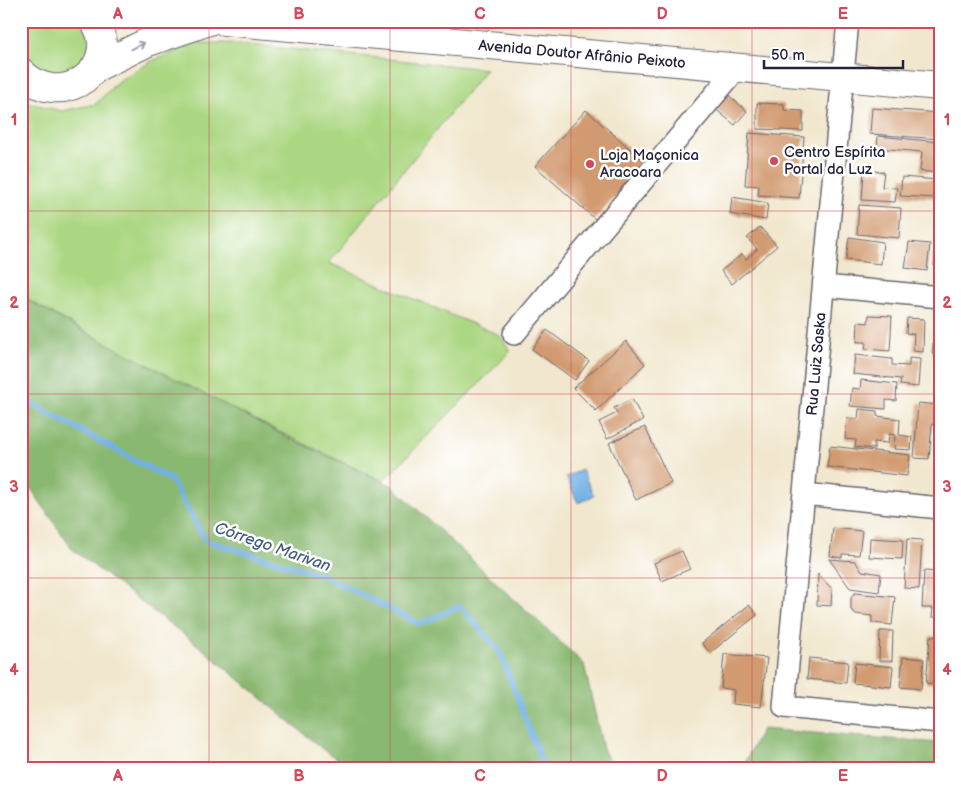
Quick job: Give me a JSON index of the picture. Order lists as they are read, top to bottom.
{
  "streets": {
    "street": ["Avenida Doutor Afrânio Peixoto", "Rua Luiz Saska"]
  },
  "crossings": [
    ["Avenida Doutor Afrânio Peixoto", "Rua Luiz Saska"]
  ],
  "water": ["Córrego Marivan"],
  "places": ["Centro Espírita Portal da Luz", "Loja Maçonica Aracoara"],
  "scale_bar": "50 m",
  "grid": {
    "columns": [
      "A",
      "B",
      "C",
      "D",
      "E"
    ],
    "rows": [
      "1",
      "2",
      "3",
      "4"
    ]
  }
}
